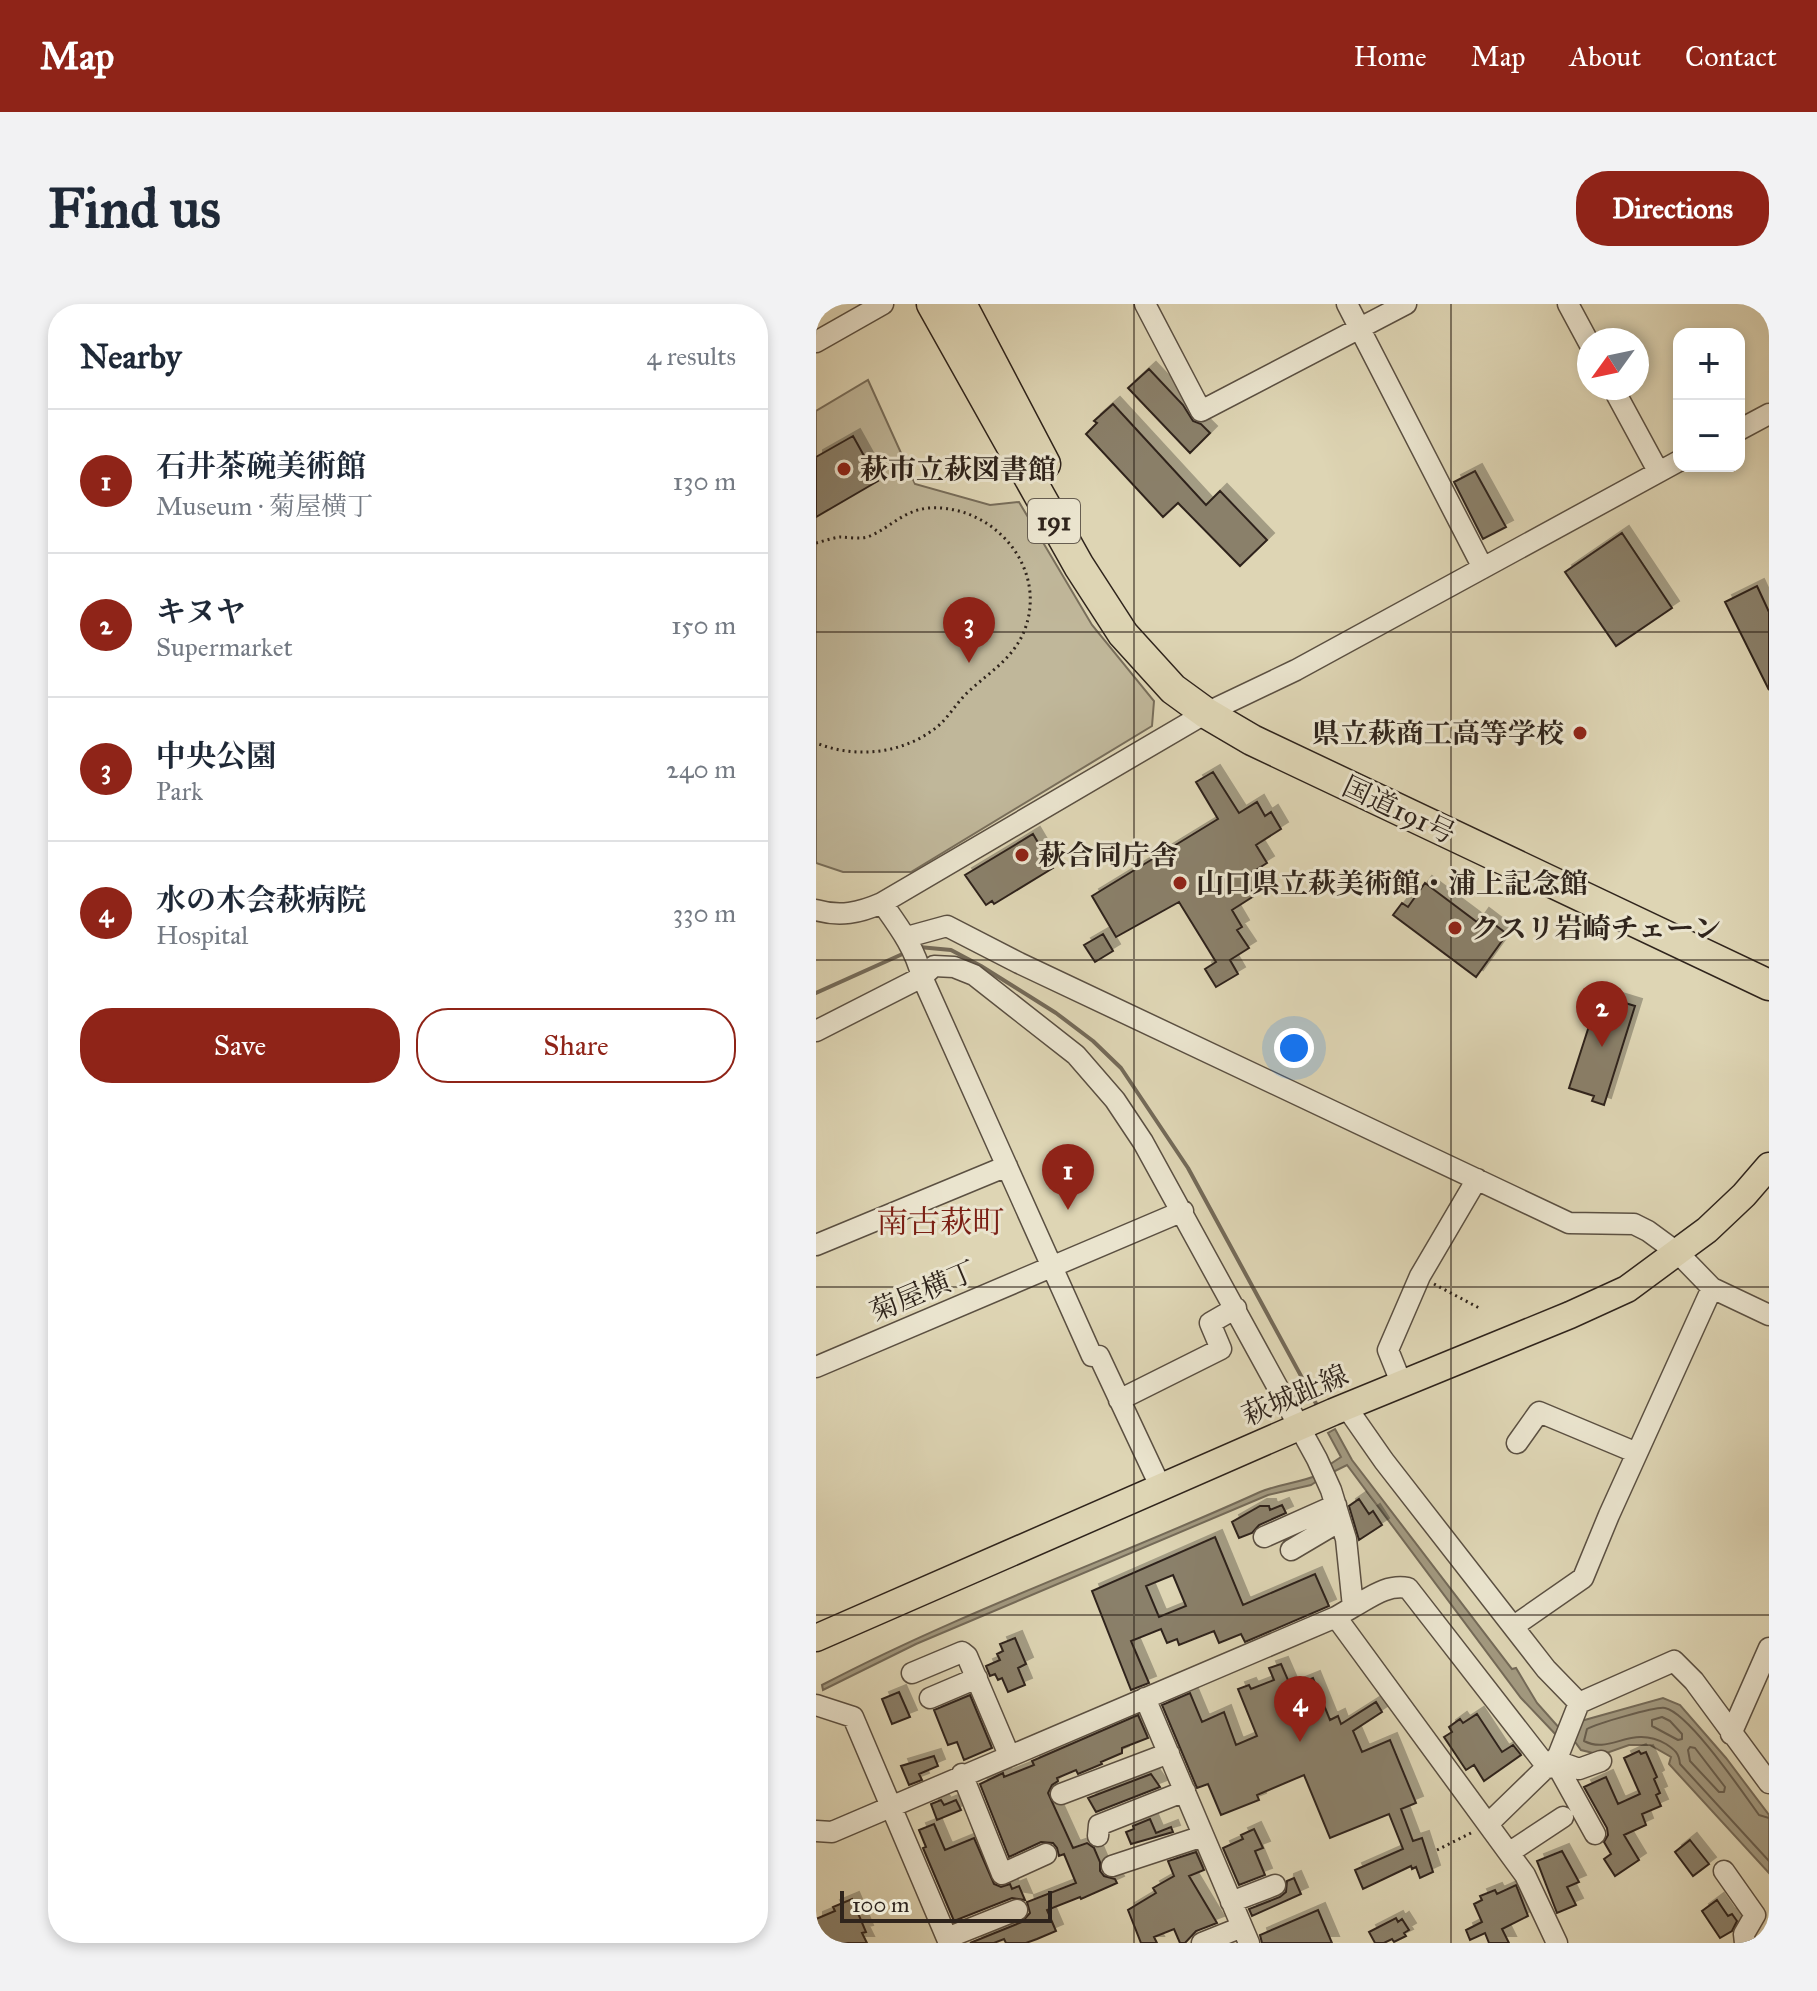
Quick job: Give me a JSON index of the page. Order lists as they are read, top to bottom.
{
  "streets": {
    "highway": ["191", "国道191号"],
    "main road": ["萩城趾線"],
    "street": ["菊屋横丁"]
  },
  "districts": ["南古萩町"],
  "places": [
    "萩市立萩図書館",
    "県立萩商工高等学校",
    "萩合同庁舎",
    "山口県立萩美術館・浦上記念館",
    "クスリ岩崎チェーン"
  ],
  "scale_bar": "100 m",
  "north": "bottom left",
  "page": {
    "header": "Map",
    "nav": [
      "Home",
      "Map",
      "About",
      "Contact"
    ],
    "buttons": [
      "Directions",
      ["Save", "Share"]
    ],
    "title": "Find us",
    "heading": ["Nearby", "4 results"],
    "map_buttons": ["+", "−"],
    "list": [
      {
        "mark": "1",
        "name": "石井茶碗美術館",
        "note": "Museum · 菊屋横丁",
        "value": "130 m"
      },
      {
        "mark": "2",
        "name": "キヌヤ",
        "note": "Supermarket",
        "value": "150 m"
      },
      {
        "mark": "3",
        "name": "中央公園",
        "note": "Park",
        "value": "240 m"
      },
      {
        "mark": "4",
        "name": "水の木会萩病院",
        "note": "Hospital",
        "value": "330 m"
      }
    ],
    "pins": [
      "3",
      "2",
      "1",
      "4"
    ],
    "scale": "100 m"
  }
}
